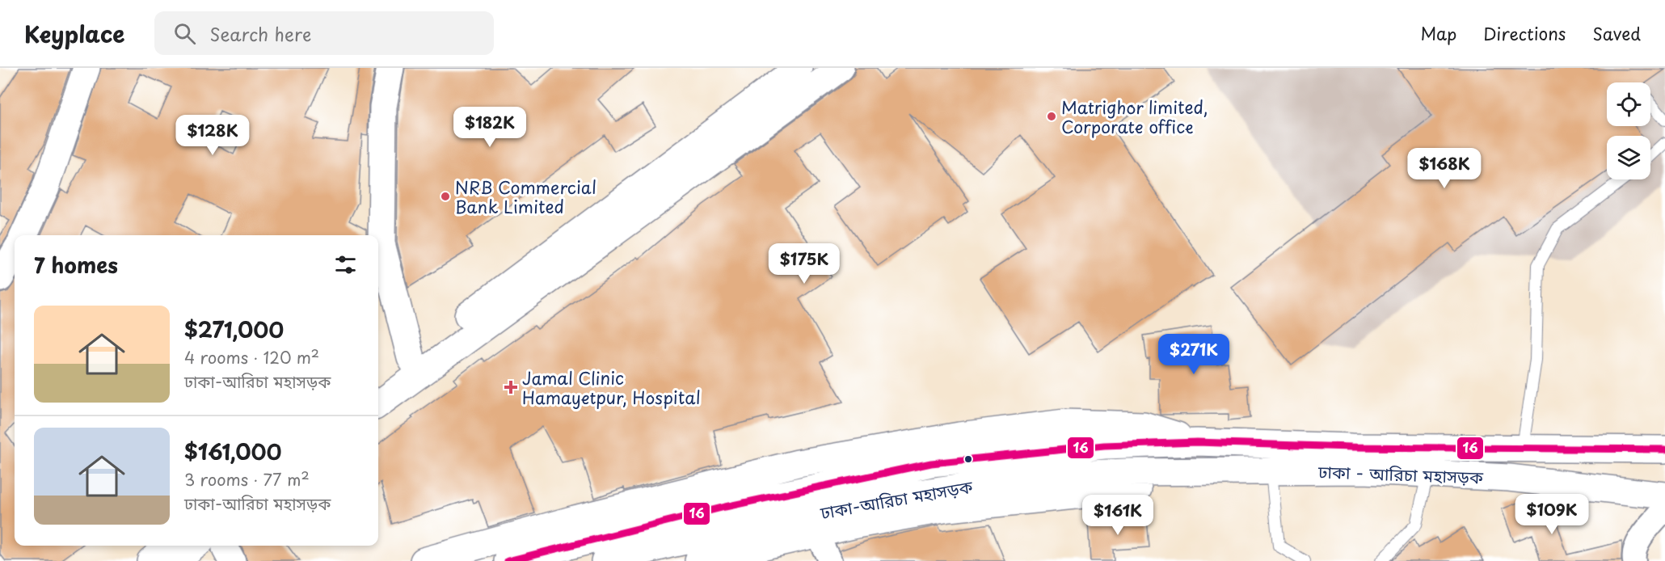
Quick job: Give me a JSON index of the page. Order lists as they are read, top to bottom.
{
  "streets": {
    "main road": ["ঢাকা - আরিচা মহাসড়ক", "ঢাকা-আরিচা মহাসড়ক"]
  },
  "crossings": [
    ["ঢাকা - আরিচা মহাসড়ক", "ঢাকা-আরিচা মহাসড়ক"]
  ],
  "places": {
    "other": ["Matrighor limited, Corporate office", "NRB Commercial Bank Limited"],
    "health": ["Jamal Clinic Hamayetpur, Hospital"]
  },
  "lines": ["transit line 16"],
  "page": {
    "header": "Keyplace",
    "search": "Search here",
    "nav": ["Map", "Directions", "Saved"],
    "price": [
      "$182K",
      "$128K",
      "$168K",
      "$175K",
      "$271K",
      "$109K",
      "$161K"
    ],
    "heading": "7 homes",
    "list": [
      {
        "name": "$271,000",
        "note": "4 rooms · 120 m² · ঢাকা-আরিচা মহাসড়ক"
      },
      {
        "name": "$161,000",
        "note": "3 rooms · 77 m² · ঢাকা-আরিচা মহাসড়ক"
      }
    ]
  }
}
